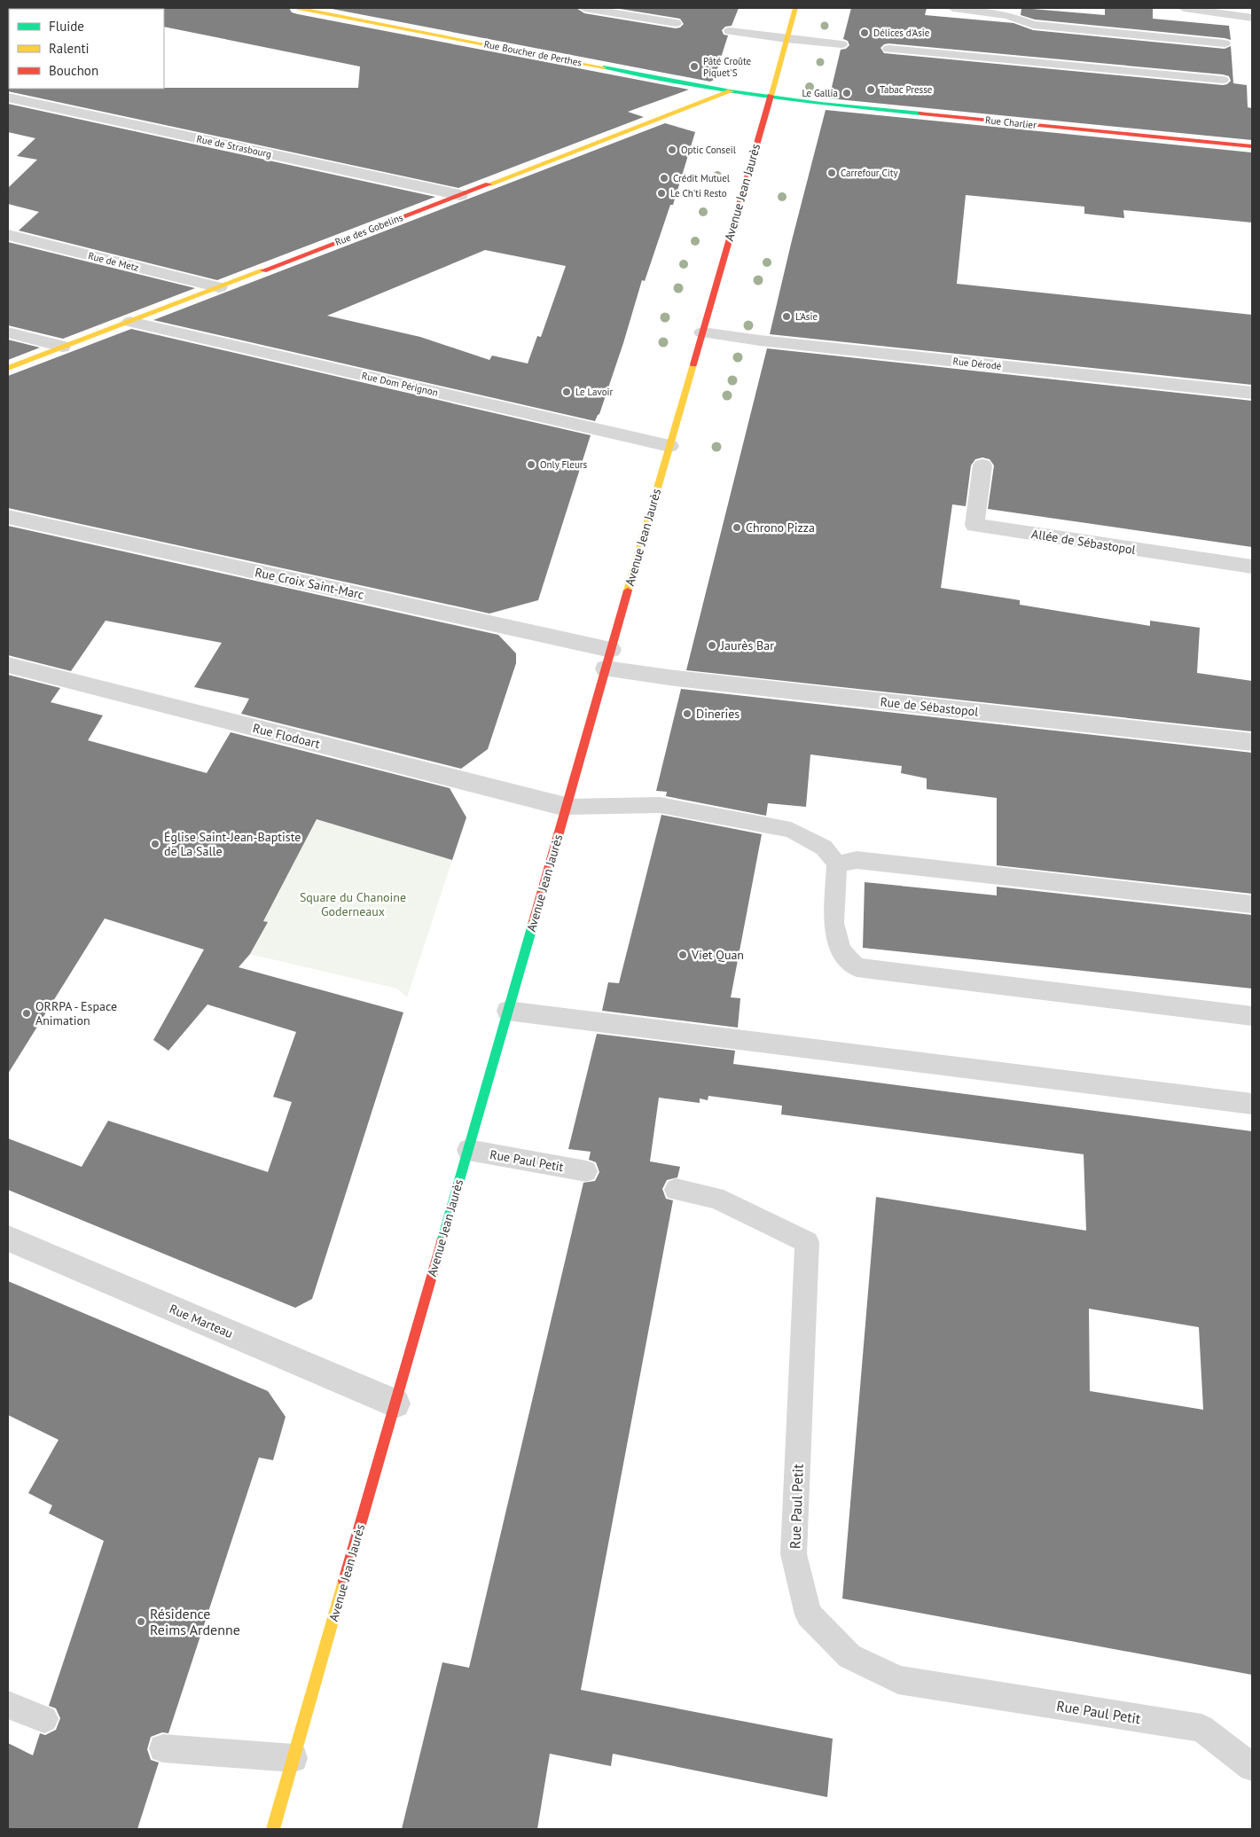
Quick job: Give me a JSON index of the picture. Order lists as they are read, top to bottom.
{
  "streets": {
    "street": [
      "Rue Boucher de Perthes",
      "Rue Charlier",
      "Rue de Strasbourg",
      "Avenue Jean Jaurès",
      "Rue des Gobelins",
      "Rue de Metz",
      "Rue Dérodé",
      "Rue Dom Pérignon",
      "Allée de Sébastopol",
      "Rue Croix Saint-Marc",
      "Rue de Sébastopol",
      "Rue Flodoart",
      "Rue Marteau"
    ],
    "lane": ["Rue Paul Petit"]
  },
  "crossings": [
    ["Rue Boucher de Perthes", "Rue Charlier"],
    ["Rue Boucher de Perthes", "Avenue Jean Jaurès"],
    ["Rue Boucher de Perthes", "Rue des Gobelins"],
    ["Rue Charlier", "Avenue Jean Jaurès"],
    ["Rue de Strasbourg", "Rue des Gobelins"],
    ["Avenue Jean Jaurès", "Rue Dérodé"],
    ["Avenue Jean Jaurès", "Rue Dom Pérignon"],
    ["Avenue Jean Jaurès", "Rue Croix Saint-Marc"],
    ["Avenue Jean Jaurès", "Rue de Sébastopol"],
    ["Avenue Jean Jaurès", "Rue Flodoart"],
    ["Avenue Jean Jaurès", "Rue Paul Petit"],
    ["Avenue Jean Jaurès", "Rue Marteau"],
    ["Rue des Gobelins", "Rue de Metz"],
    ["Rue des Gobelins", "Rue Dom Pérignon"],
    ["Rue Croix Saint-Marc", "Rue de Sébastopol"]
  ],
  "parks": ["Square du Chanoine Goderneaux"],
  "places": [
    "Délices d'Asie",
    "Pâté Croûte Piquet'S",
    "Tabac Presse",
    "Le Gallia",
    "Optic Conseil",
    "Carrefour City",
    "Crédit Mutuel",
    "Le Ch'ti Resto",
    "L'Asie",
    "Le Lavoir",
    "Only Fleurs",
    "Chrono Pizza",
    "Jaurès Bar",
    "Dineries",
    "Église Saint-Jean-Baptiste de La Salle",
    "Viet Quan",
    "ORRPA - Espace Animation",
    "Résidence Reims Ardenne"
  ],
  "legend": ["Fluide", "Ralenti", "Bouchon"]
}
